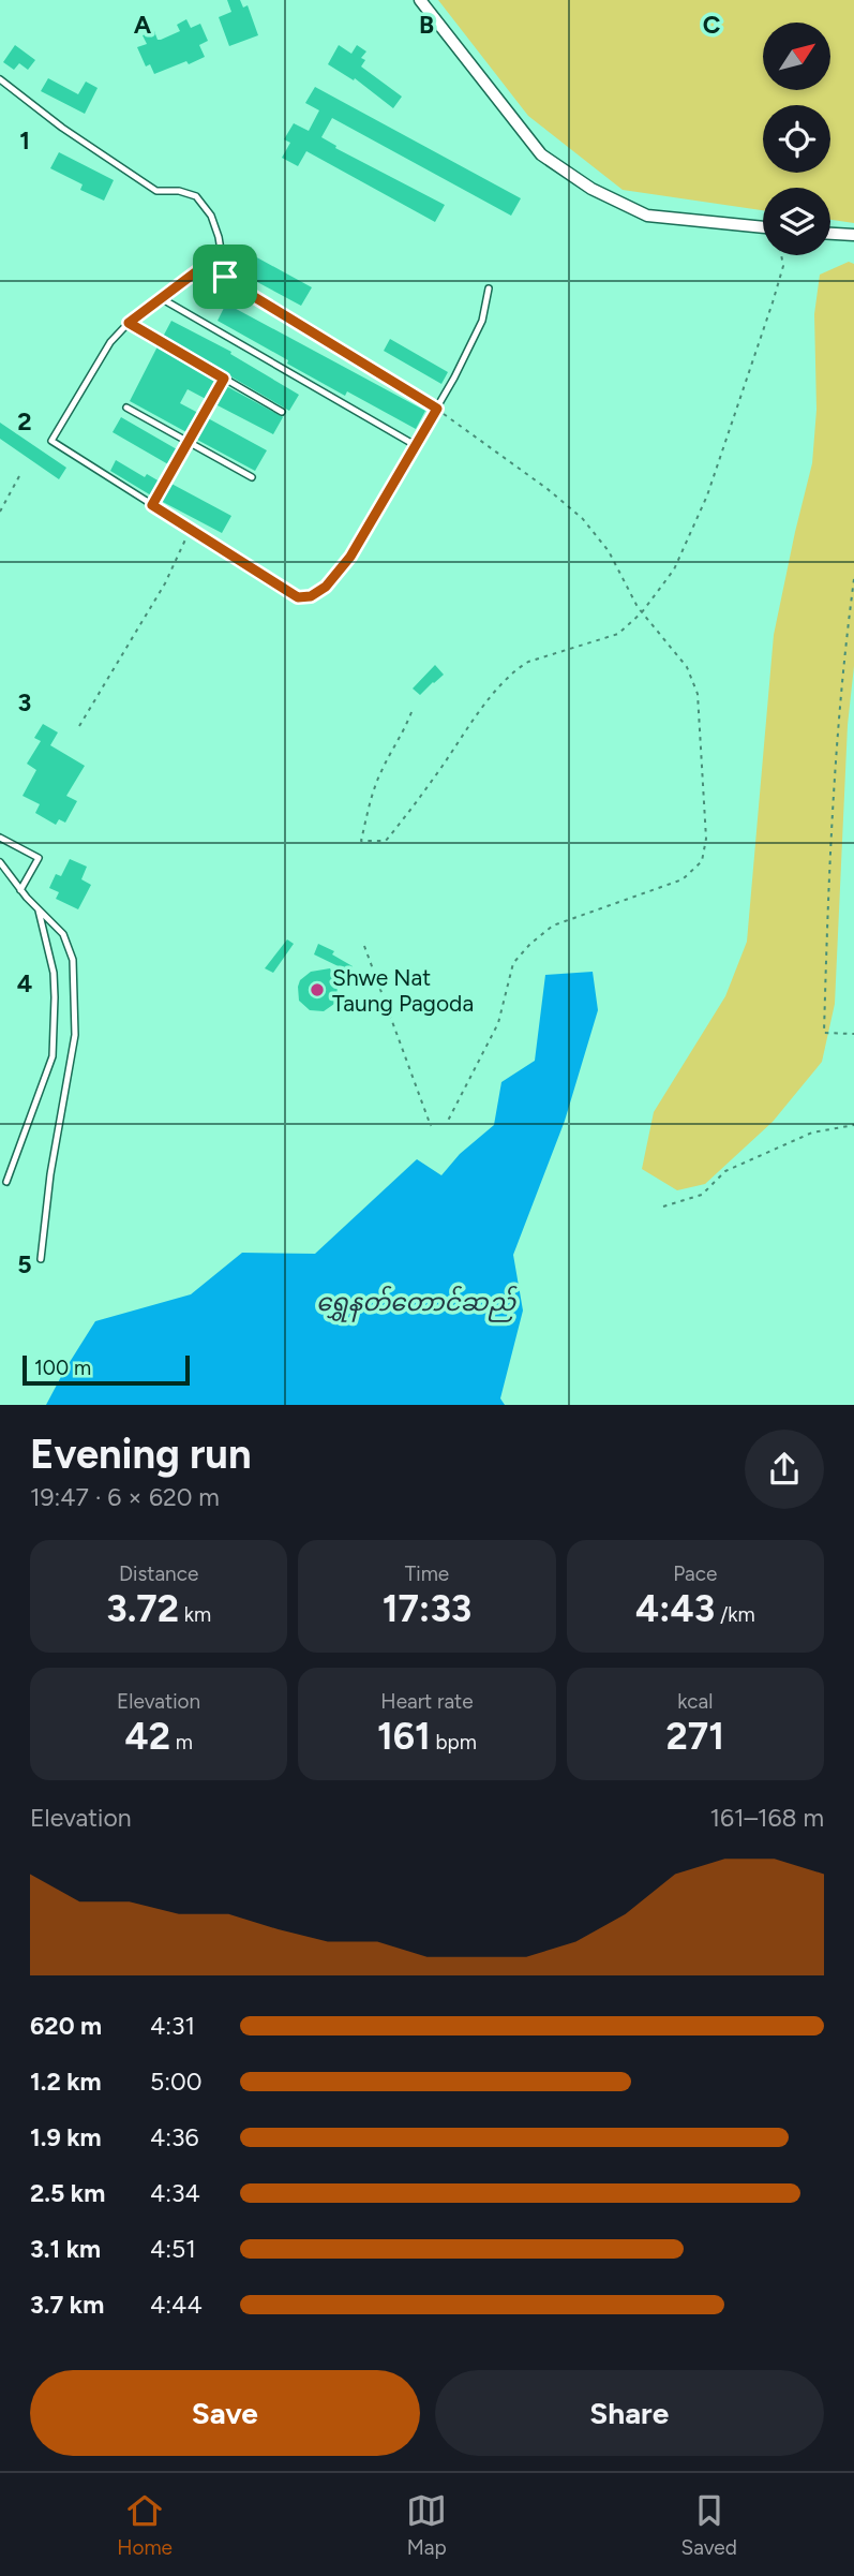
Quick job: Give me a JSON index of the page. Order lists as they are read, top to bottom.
{
  "water": ["ရွှေနတ်တောင်ဆည်"],
  "places": ["Shwe Nat Taung Pagoda"],
  "scale_bar": "100 m",
  "north": "top right",
  "page": {
    "scale": "100 m",
    "heading": ["Evening run", "19:47 · 6 × 620 m"],
    "stats": [
      ["Distance", "3.72 km"],
      ["Time", "17:33"],
      ["Pace", "4:43 /km"],
      ["Elevation", "42 m"],
      ["Heart rate", "161 bpm"],
      ["kcal", "271"]
    ],
    "chart": ["Elevation", "161–168 m"],
    "list": [
      {
        "name": "620 m",
        "note": "4:31"
      },
      {
        "name": "1.2 km",
        "note": "5:00"
      },
      {
        "name": "1.9 km",
        "note": "4:36"
      },
      {
        "name": "2.5 km",
        "note": "4:34"
      },
      {
        "name": "3.1 km",
        "note": "4:51"
      },
      {
        "name": "3.7 km",
        "note": "4:44"
      }
    ],
    "buttons": ["Save", "Share"],
    "tabs": ["Home", "Map", "Saved"]
  },
  "grid": {
    "columns": ["A", "B", "C"],
    "rows": [
      "1",
      "2",
      "3",
      "4",
      "5"
    ]
  }
}
